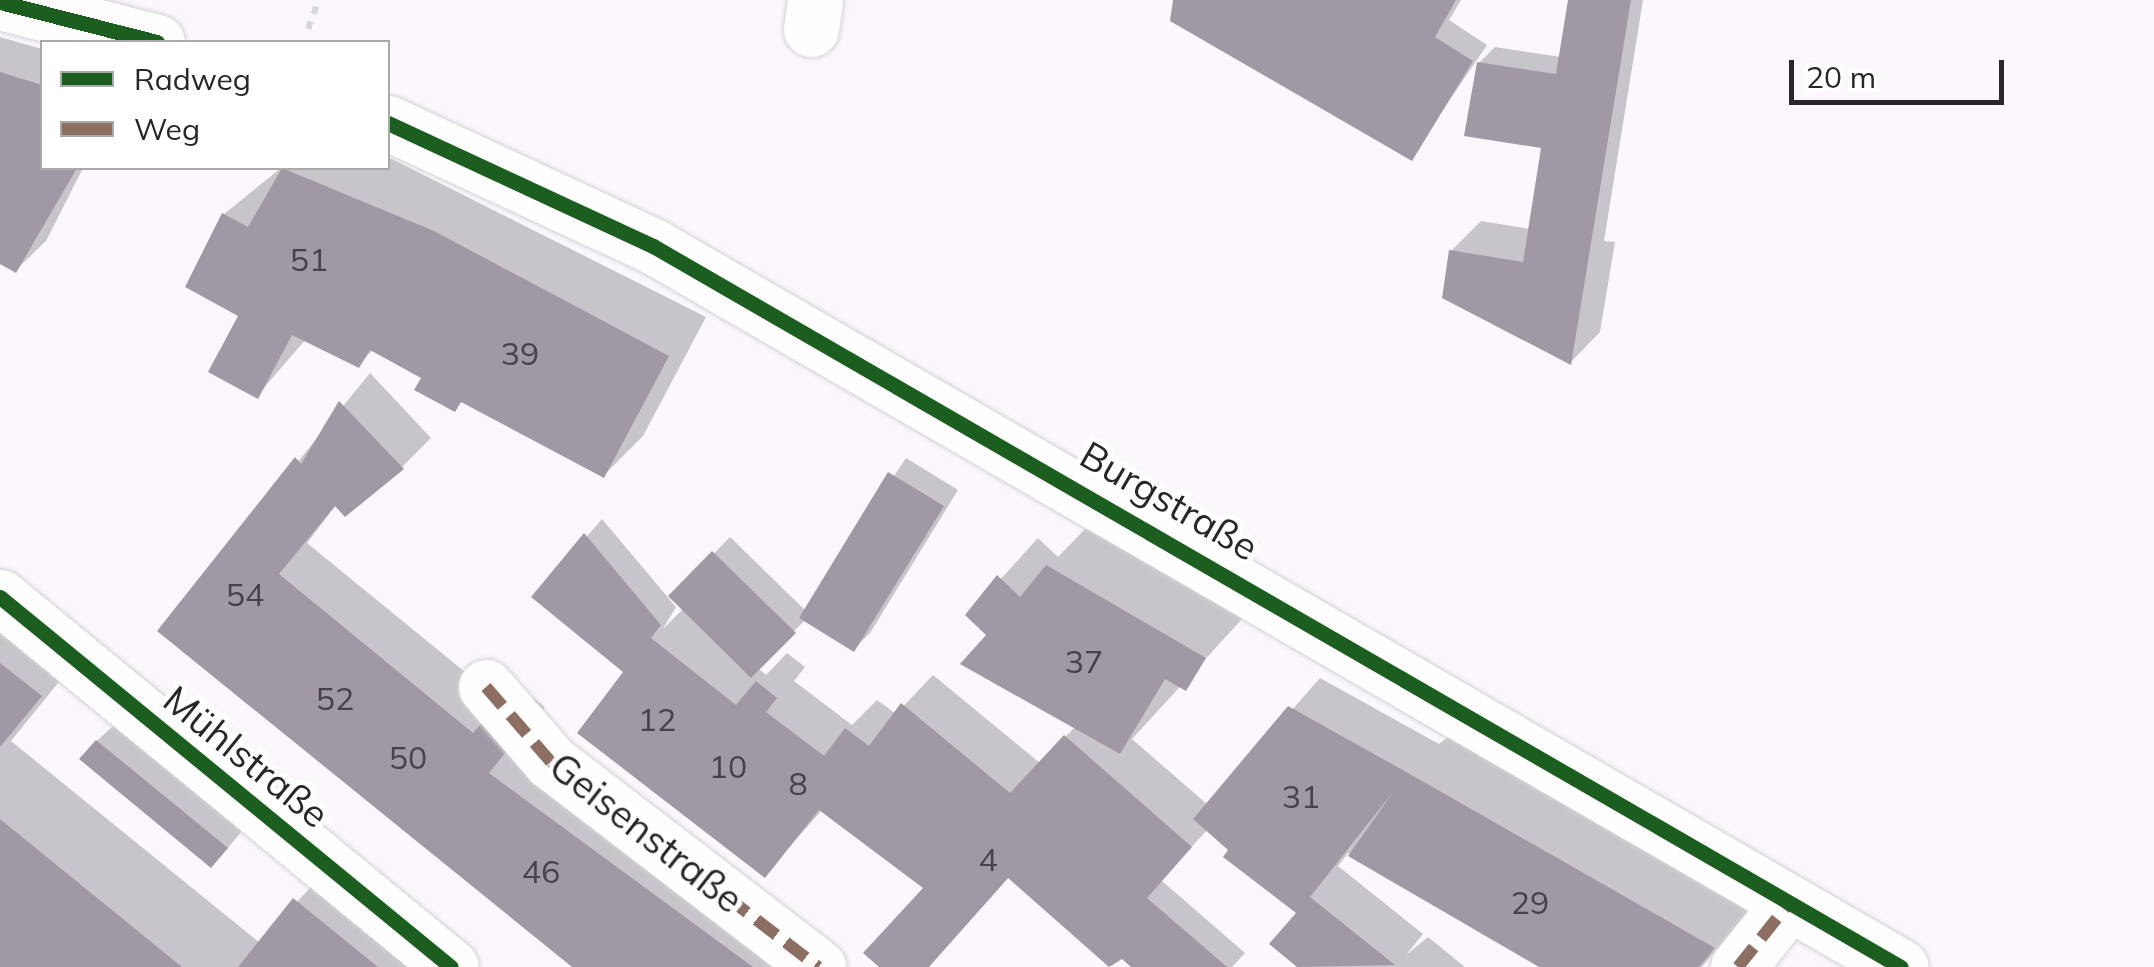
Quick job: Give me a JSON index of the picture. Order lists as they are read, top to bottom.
{
  "streets": {
    "street": ["Burgstraße", "Mühlstraße", "Geisenstraße"]
  },
  "house_numbers": [
    "51",
    "39",
    "54",
    "37",
    "52",
    "12",
    "50",
    "10",
    "8",
    "31",
    "4",
    "46",
    "29"
  ],
  "legend": ["Radweg", "Weg"],
  "scale_bar": "20 m"
}
